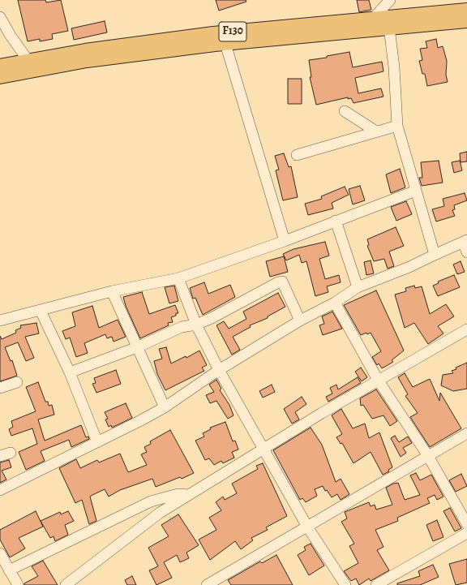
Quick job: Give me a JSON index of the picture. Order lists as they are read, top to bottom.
{
  "streets": {
    "main road": ["F130"]
  }
}
